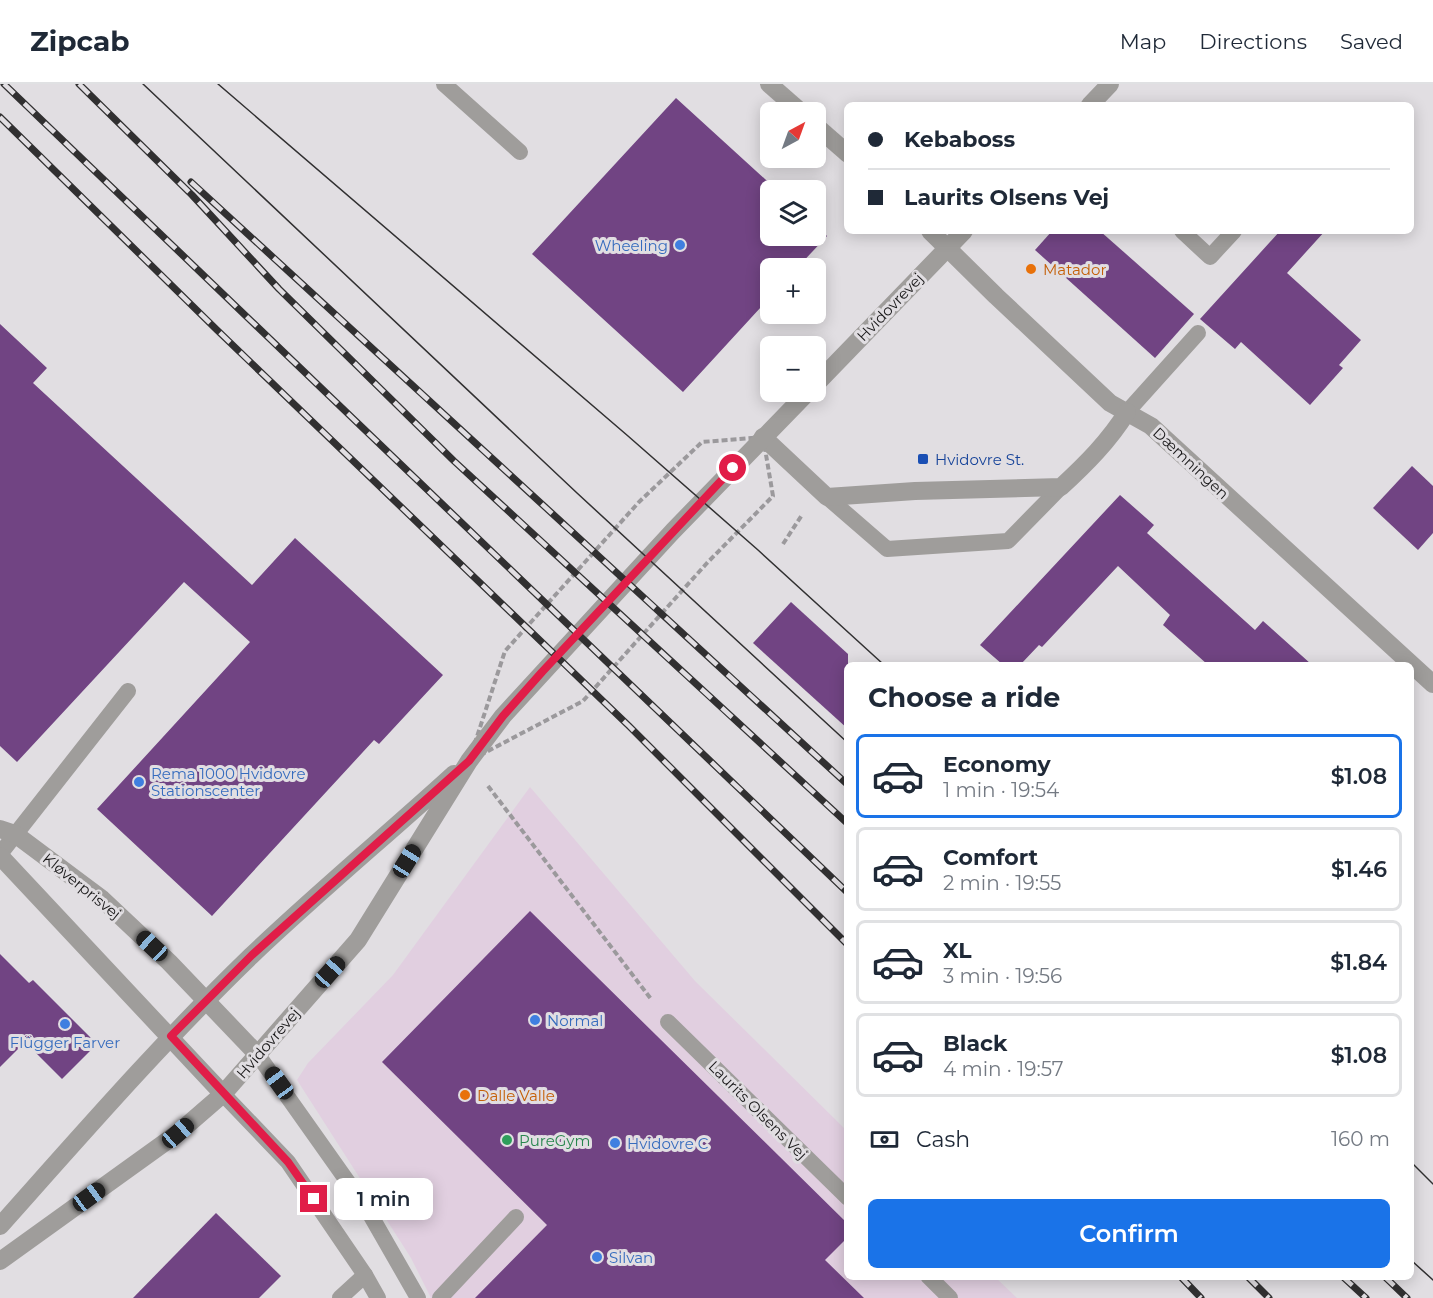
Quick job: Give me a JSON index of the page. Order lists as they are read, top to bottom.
{
  "streets": {
    "street": ["Hvidovrevej", "Dæmningen", "Kløverprisvej"],
    "lane": ["Laurits Olsens Vej"]
  },
  "crossings": [
    ["Hvidovrevej", "Dæmningen"],
    ["Hvidovrevej", "Kløverprisvej"]
  ],
  "places": {
    "other": [
      "Wheeling",
      "Matador",
      "Rema 1000 Hvidovre Stationscenter",
      "Normal",
      "Flügger Farver",
      "Dalle Valle",
      "PureGym",
      "Hvidovre C",
      "Silvan"
    ],
    "transit": ["Hvidovre St."]
  },
  "north": "top right",
  "page": {
    "header": "Zipcab",
    "nav": ["Map", "Directions", "Saved"],
    "map_buttons": ["+", "−"],
    "banner": ["Kebaboss", "Laurits Olsens Vej"],
    "heading": "Choose a ride",
    "list": [
      {
        "name": "Economy",
        "note": "1 min · 19:54",
        "value": "$1.08"
      },
      {
        "name": "Comfort",
        "note": "2 min · 19:55",
        "value": "$1.46"
      },
      {
        "name": "XL",
        "note": "3 min · 19:56",
        "value": "$1.84"
      },
      {
        "name": "Black",
        "note": "4 min · 19:57",
        "value": "$1.08"
      }
    ],
    "pay": ["Cash", "160 m"],
    "bubble": "1 min",
    "buttons": "Confirm"
  }
}
